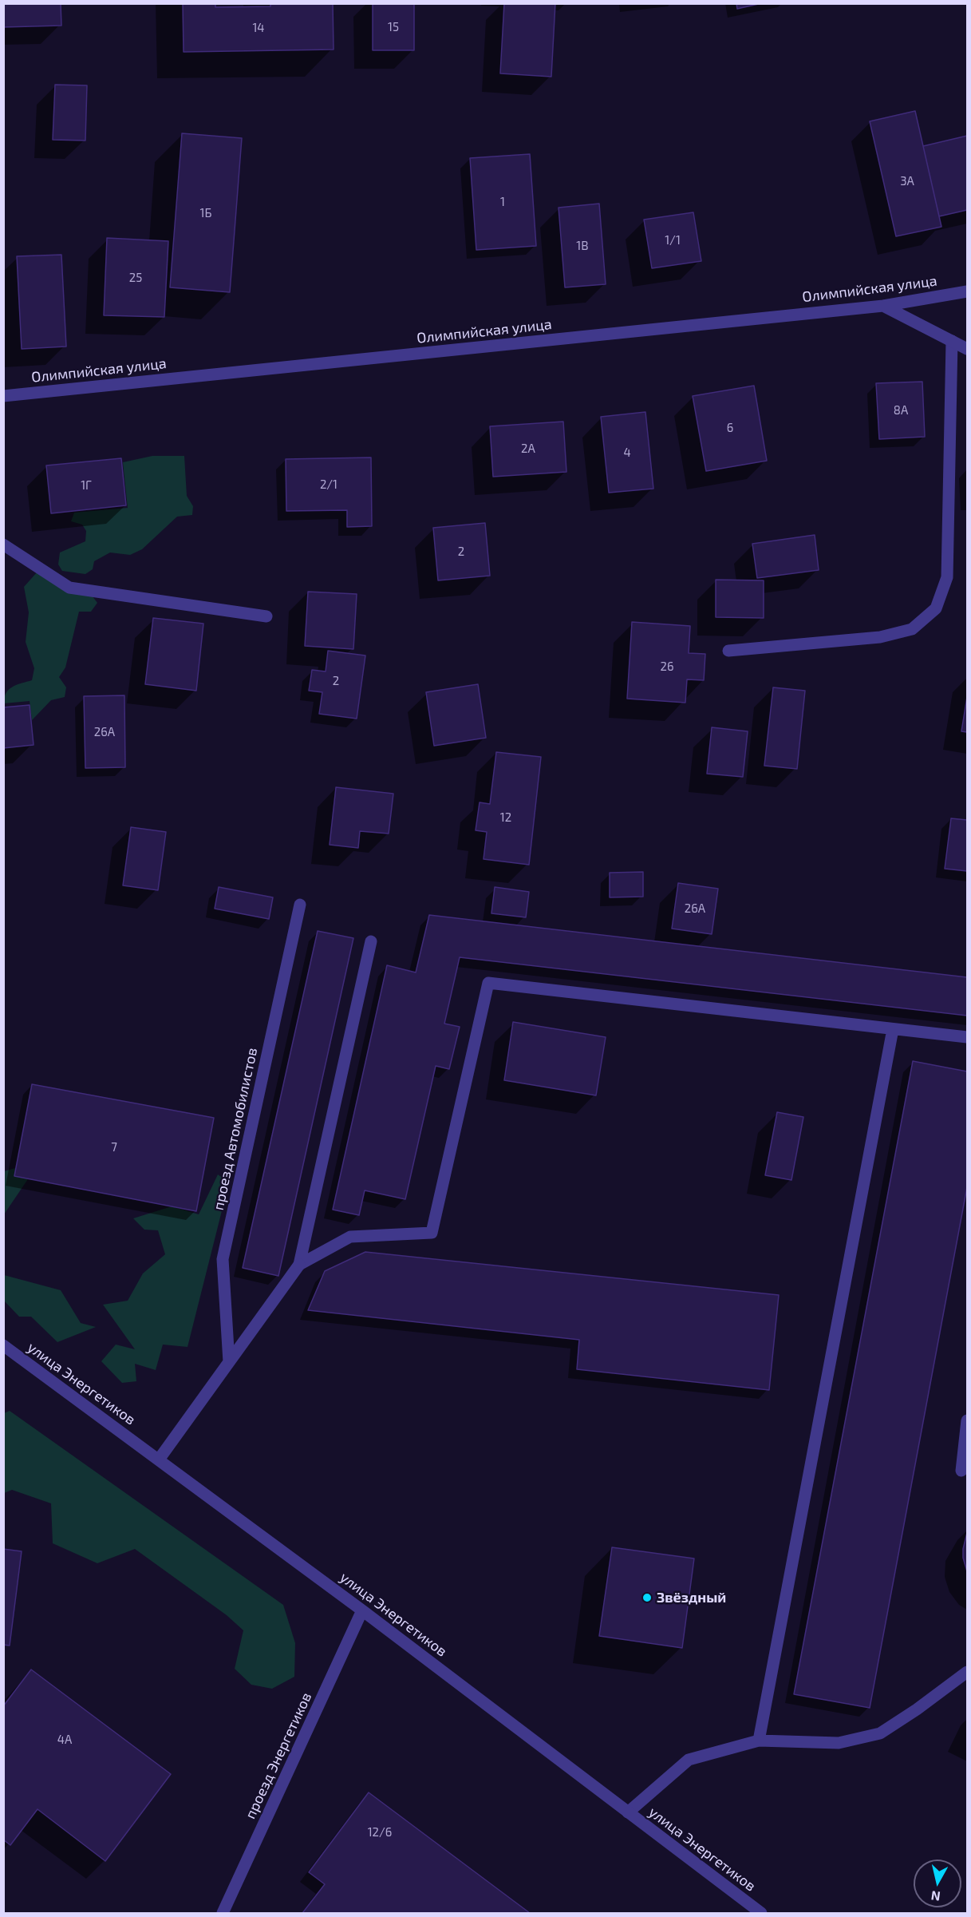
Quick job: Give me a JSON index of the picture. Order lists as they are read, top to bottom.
{
  "streets": {
    "street": [
      "Олимпийская улица",
      "проезд Автомобилистов",
      "улица Энергетиков",
      "проезд Энергетиков"
    ]
  },
  "crossings": [
    ["улица Энергетиков", "проезд Энергетиков"]
  ],
  "places": ["Звёздный"],
  "house_numbers": [
    "15",
    "14",
    "3А",
    "1",
    "1Б",
    "1/1",
    "1В",
    "25",
    "8А",
    "6",
    "2А",
    "4",
    "2/1",
    "1Г",
    "2",
    "26",
    "2",
    "26А",
    "12",
    "26А",
    "7",
    "4А",
    "12/6"
  ],
  "north": "bottom"
}
